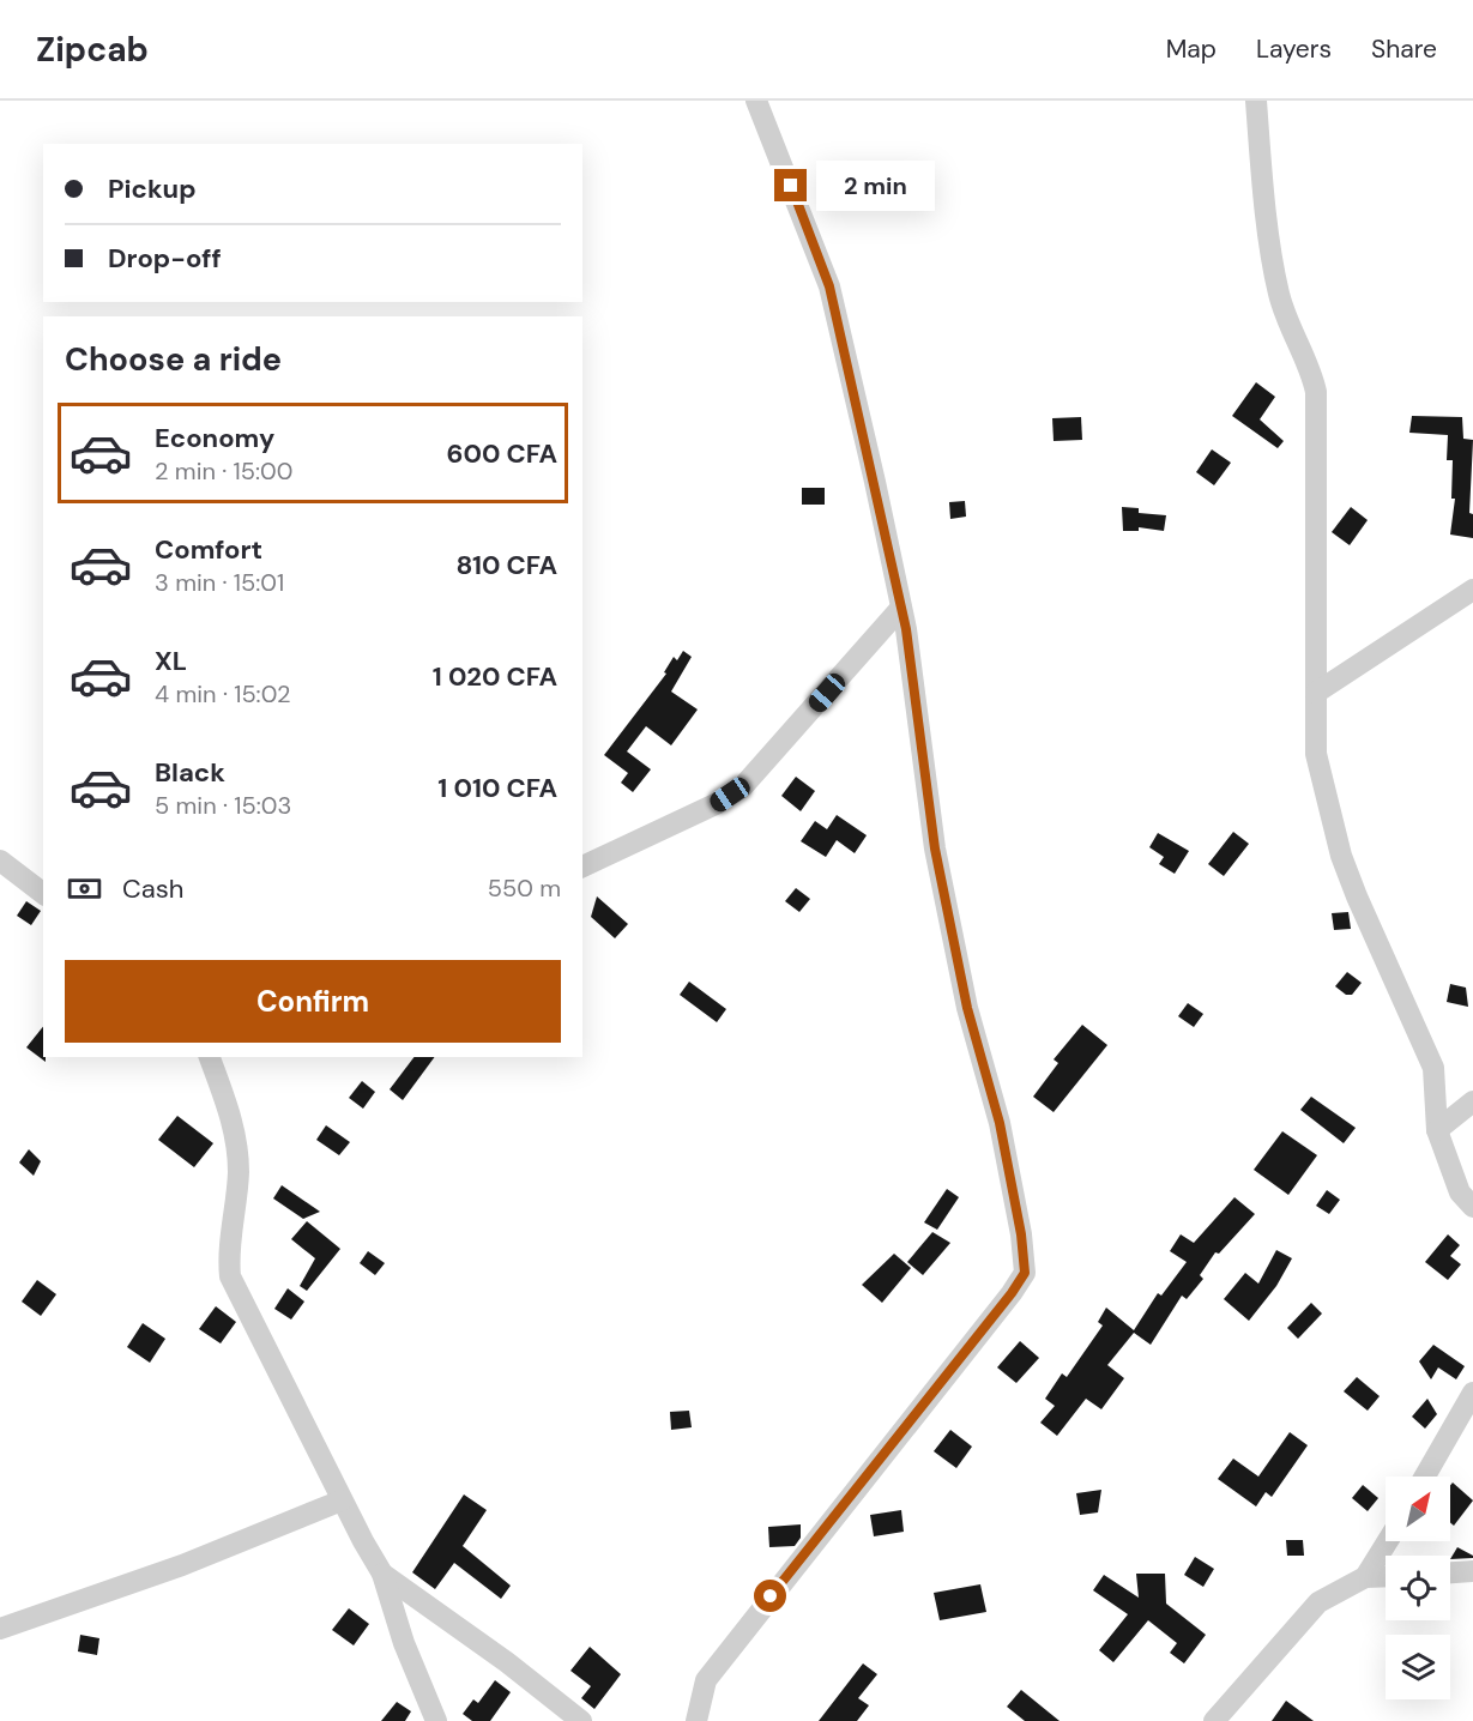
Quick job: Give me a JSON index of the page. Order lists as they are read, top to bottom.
{
  "north": "top right",
  "page": {
    "header": "Zipcab",
    "nav": ["Map", "Layers", "Share"],
    "banner": ["Pickup", "Drop-off"],
    "bubble": "2 min",
    "heading": "Choose a ride",
    "list": [
      {
        "name": "Economy",
        "note": "2 min · 15:00",
        "value": "600 CFA"
      },
      {
        "name": "Comfort",
        "note": "3 min · 15:01",
        "value": "810 CFA"
      },
      {
        "name": "XL",
        "note": "4 min · 15:02",
        "value": "1 020 CFA"
      },
      {
        "name": "Black",
        "note": "5 min · 15:03",
        "value": "1 010 CFA"
      }
    ],
    "pay": ["Cash", "550 m"],
    "buttons": "Confirm"
  }
}
